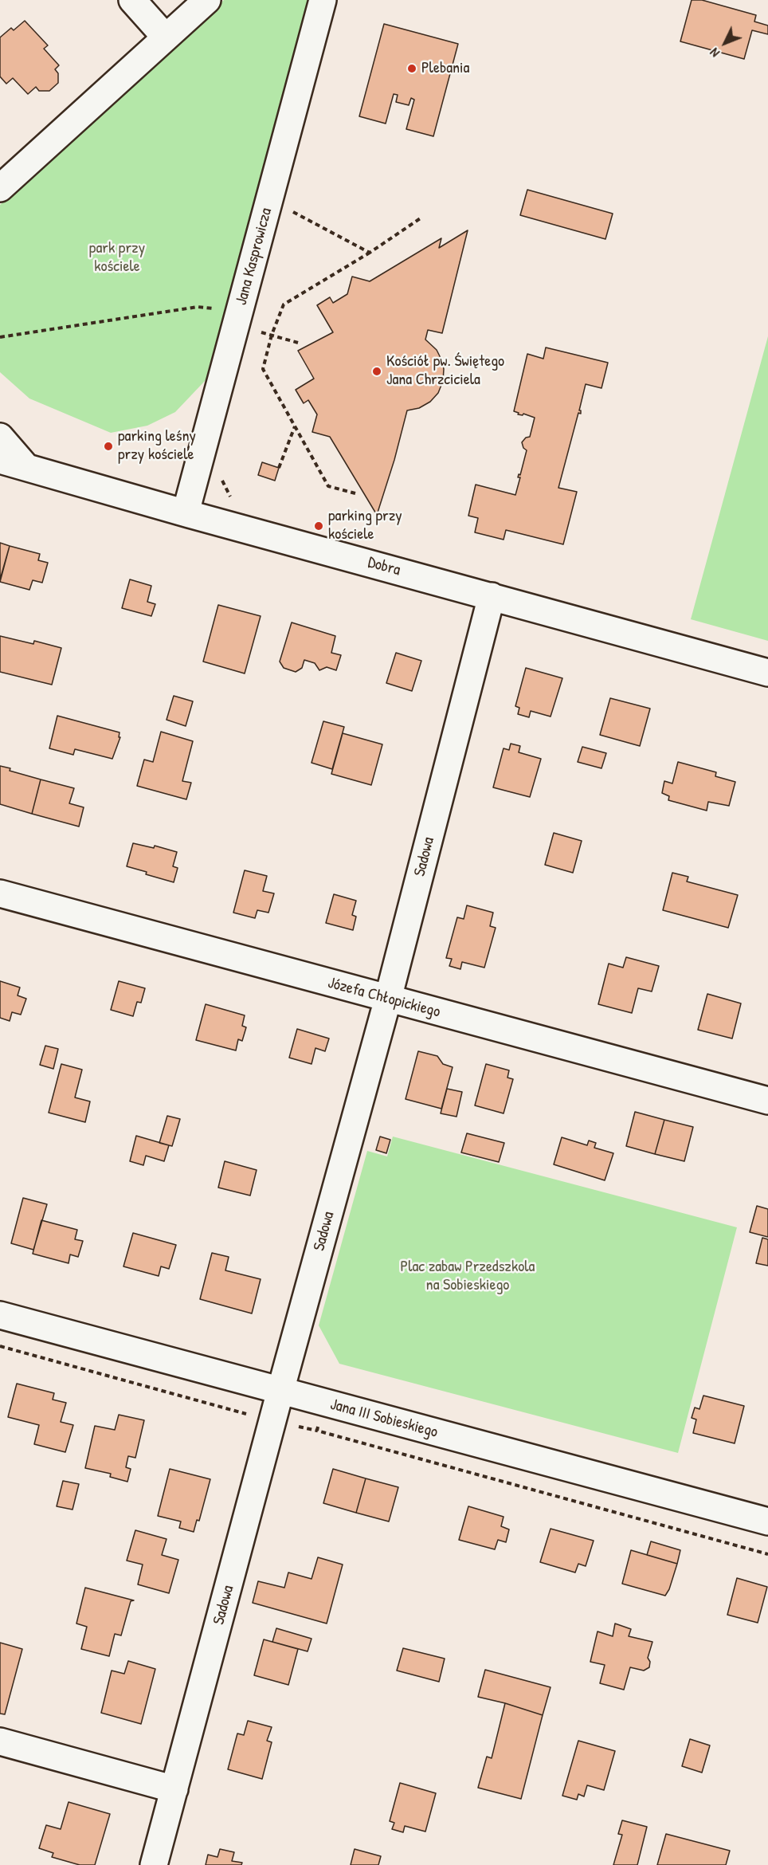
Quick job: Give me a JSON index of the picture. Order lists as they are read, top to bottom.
{
  "streets": {
    "street": [
      "Jana Kasprowicza",
      "Dobra",
      "Sadowa",
      "Józefa Chłopickiego",
      "Jana III Sobieskiego"
    ]
  },
  "crossings": [
    ["Jana Kasprowicza", "Dobra"],
    ["Dobra", "Sadowa"],
    ["Sadowa", "Józefa Chłopickiego"],
    ["Sadowa", "Jana III Sobieskiego"]
  ],
  "parks": ["park przy kościele", "Plac zabaw Przedszkola na Sobieskiego"],
  "places": [
    "Plebania",
    "Kościół pw. Świętego Jana Chrzciciela",
    "parking leśny przy kościele",
    "parking przy kościele"
  ],
  "north": "bottom left"
}
